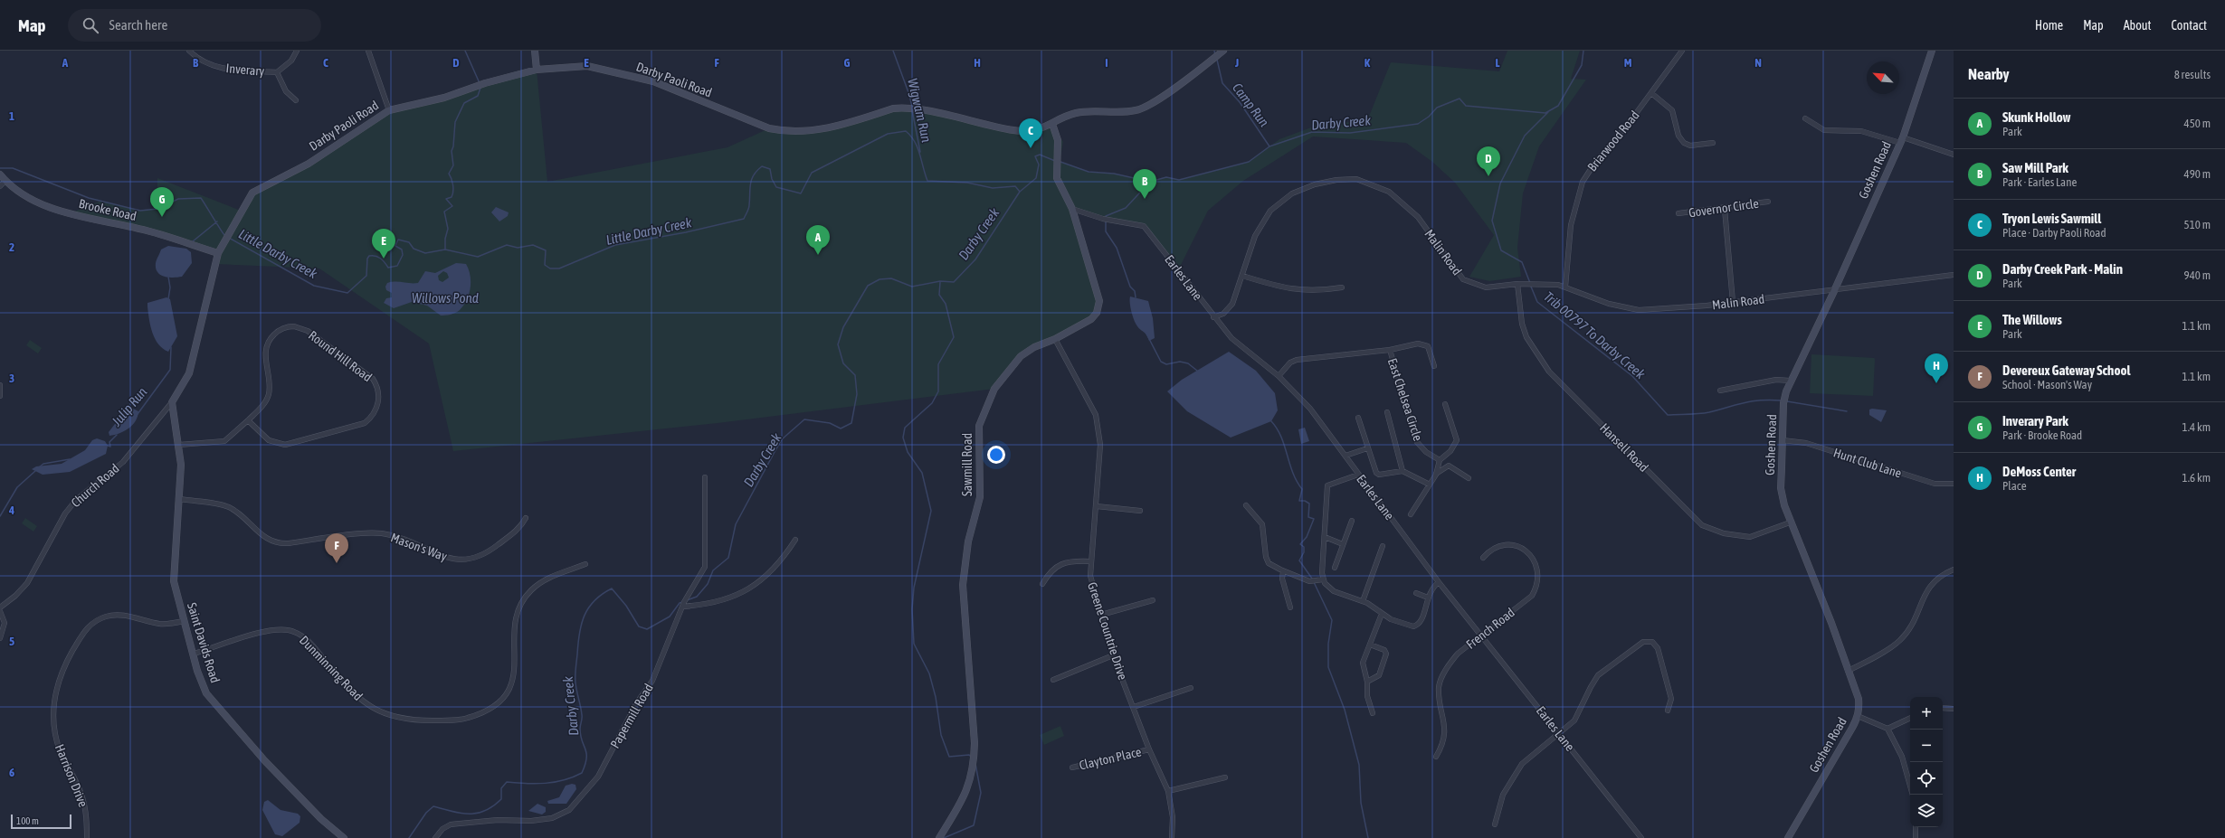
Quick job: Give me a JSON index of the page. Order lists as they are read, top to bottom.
{
  "streets": {
    "street": [
      "Inverary",
      "Darby Paoli Road",
      "Briarwood Road",
      "Goshen Road",
      "Governor Circle",
      "Brooke Road",
      "Malin Road",
      "Earles Lane",
      "Round Hill Road",
      "East Chelsea Circle",
      "Hansell Road",
      "Hunt Club Lane",
      "Sawmill Road",
      "Church Road",
      "Mason's Way",
      "French Road",
      "Greene Countrie Drive",
      "Saint Davids Road",
      "Dunminning Road",
      "Papermill Road",
      "Clayton Place",
      "Harrison Drive"
    ]
  },
  "crossings": [
    ["Darby Paoli Road", "Brooke Road"],
    ["Darby Paoli Road", "Sawmill Road"],
    ["Darby Paoli Road", "Church Road"],
    ["Darby Paoli Road", "Saint Davids Road"],
    ["Briarwood Road", "Malin Road"],
    ["Goshen Road", "Malin Road"],
    ["Goshen Road", "Hansell Road"],
    ["Goshen Road", "Hunt Club Lane"],
    ["Malin Road", "Earles Lane"],
    ["Malin Road", "Hansell Road"],
    ["Earles Lane", "East Chelsea Circle"],
    ["Earles Lane", "Sawmill Road"],
    ["Earles Lane", "French Road"],
    ["Round Hill Road", "Saint Davids Road"],
    ["Sawmill Road", "Greene Countrie Drive"],
    ["Church Road", "Saint Davids Road"],
    ["Mason's Way", "Saint Davids Road"],
    ["Greene Countrie Drive", "Clayton Place"],
    ["Saint Davids Road", "Dunminning Road"],
    ["Saint Davids Road", "Harrison Drive"]
  ],
  "water": [
    "Camp Run",
    "Wigwam Run",
    "Darby Creek",
    "Little Darby Creek",
    "Willows Pond",
    "Trib 00797 To Darby Creek",
    "Julip Run"
  ],
  "scale_bar": "100 m",
  "north": "top left",
  "page": {
    "header": "Map",
    "search": "Search here",
    "nav": [
      "Home",
      "Map",
      "About",
      "Contact"
    ],
    "heading": ["Nearby", "8 results"],
    "list": [
      {
        "mark": "A",
        "name": "Skunk Hollow",
        "note": "Park",
        "value": "450 m"
      },
      {
        "mark": "B",
        "name": "Saw Mill Park",
        "note": "Park · Earles Lane",
        "value": "490 m"
      },
      {
        "mark": "C",
        "name": "Tryon Lewis Sawmill",
        "note": "Place · Darby Paoli Road",
        "value": "510 m"
      },
      {
        "mark": "D",
        "name": "Darby Creek Park - Malin",
        "note": "Park",
        "value": "940 m"
      },
      {
        "mark": "E",
        "name": "The Willows",
        "note": "Park",
        "value": "1.1 km"
      },
      {
        "mark": "F",
        "name": "Devereux Gateway School",
        "note": "School · Mason's Way",
        "value": "1.1 km"
      },
      {
        "mark": "G",
        "name": "Inverary Park",
        "note": "Park · Brooke Road",
        "value": "1.4 km"
      },
      {
        "mark": "H",
        "name": "DeMoss Center",
        "note": "Place",
        "value": "1.6 km"
      }
    ],
    "pins": [
      "C",
      "D",
      "B",
      "G",
      "A",
      "E",
      "H",
      "F"
    ],
    "map_buttons": ["+", "−"],
    "scale": "100 m"
  },
  "grid": {
    "columns": [
      "A",
      "B",
      "C",
      "D",
      "E",
      "F",
      "G",
      "H",
      "I",
      "J",
      "K",
      "L",
      "M",
      "N"
    ],
    "rows": [
      "1",
      "2",
      "3",
      "4",
      "5",
      "6"
    ]
  }
}
